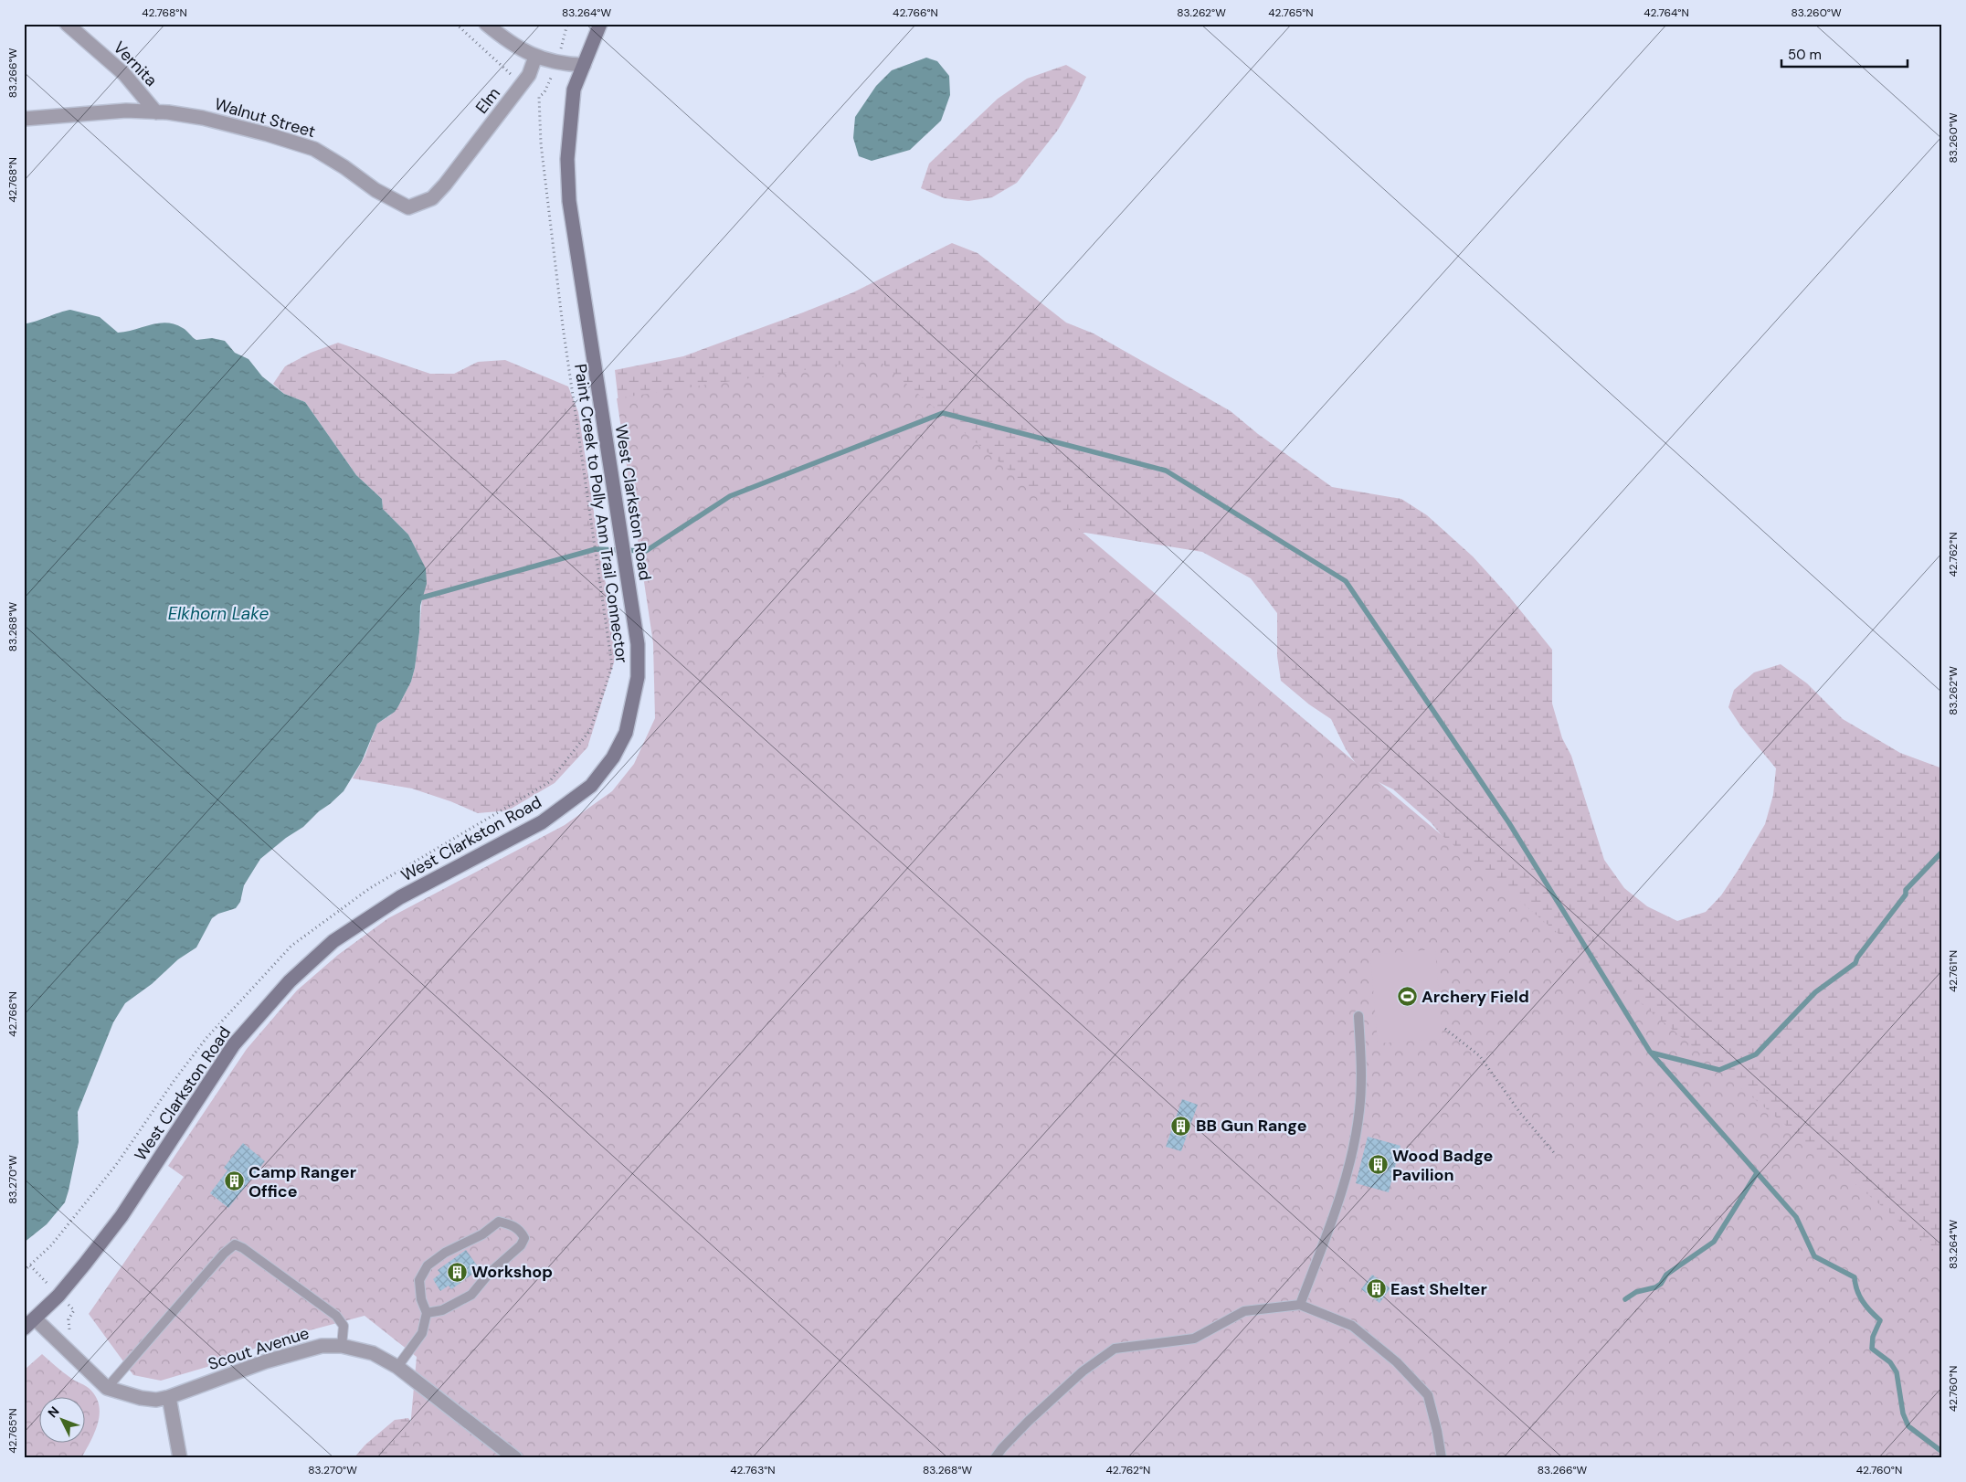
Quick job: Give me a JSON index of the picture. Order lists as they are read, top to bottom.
{
  "streets": {
    "main road": ["West Clarkston Road"],
    "street": [
      "Vernita",
      "Elm",
      "Walnut Street",
      "Scout Avenue"
    ],
    "path": ["Paint Creek to Polly Ann Trail Connector"]
  },
  "crossings": [
    ["Vernita", "Walnut Street"],
    ["Elm", "Walnut Street"],
    ["West Clarkston Road", "Scout Avenue"]
  ],
  "water": ["Elkhorn Lake"],
  "places": {
    "sports": ["Archery Field"],
    "building": [
      "BB Gun Range",
      "Wood Badge Pavilion",
      "Camp Ranger Office",
      "Workshop",
      "East Shelter"
    ]
  },
  "scale_bar": "50 m",
  "north": "top left",
  "coordinates": [
    "42.768°N",
    "83.264°W",
    "42.766°N",
    "83.262°W",
    "42.765°N",
    "42.764°N",
    "83.260°W",
    "83.266°W",
    "42.762°N",
    "83.268°W",
    "42.761°N",
    "83.270°W",
    "42.760°N",
    "42.763°N"
  ]
}
